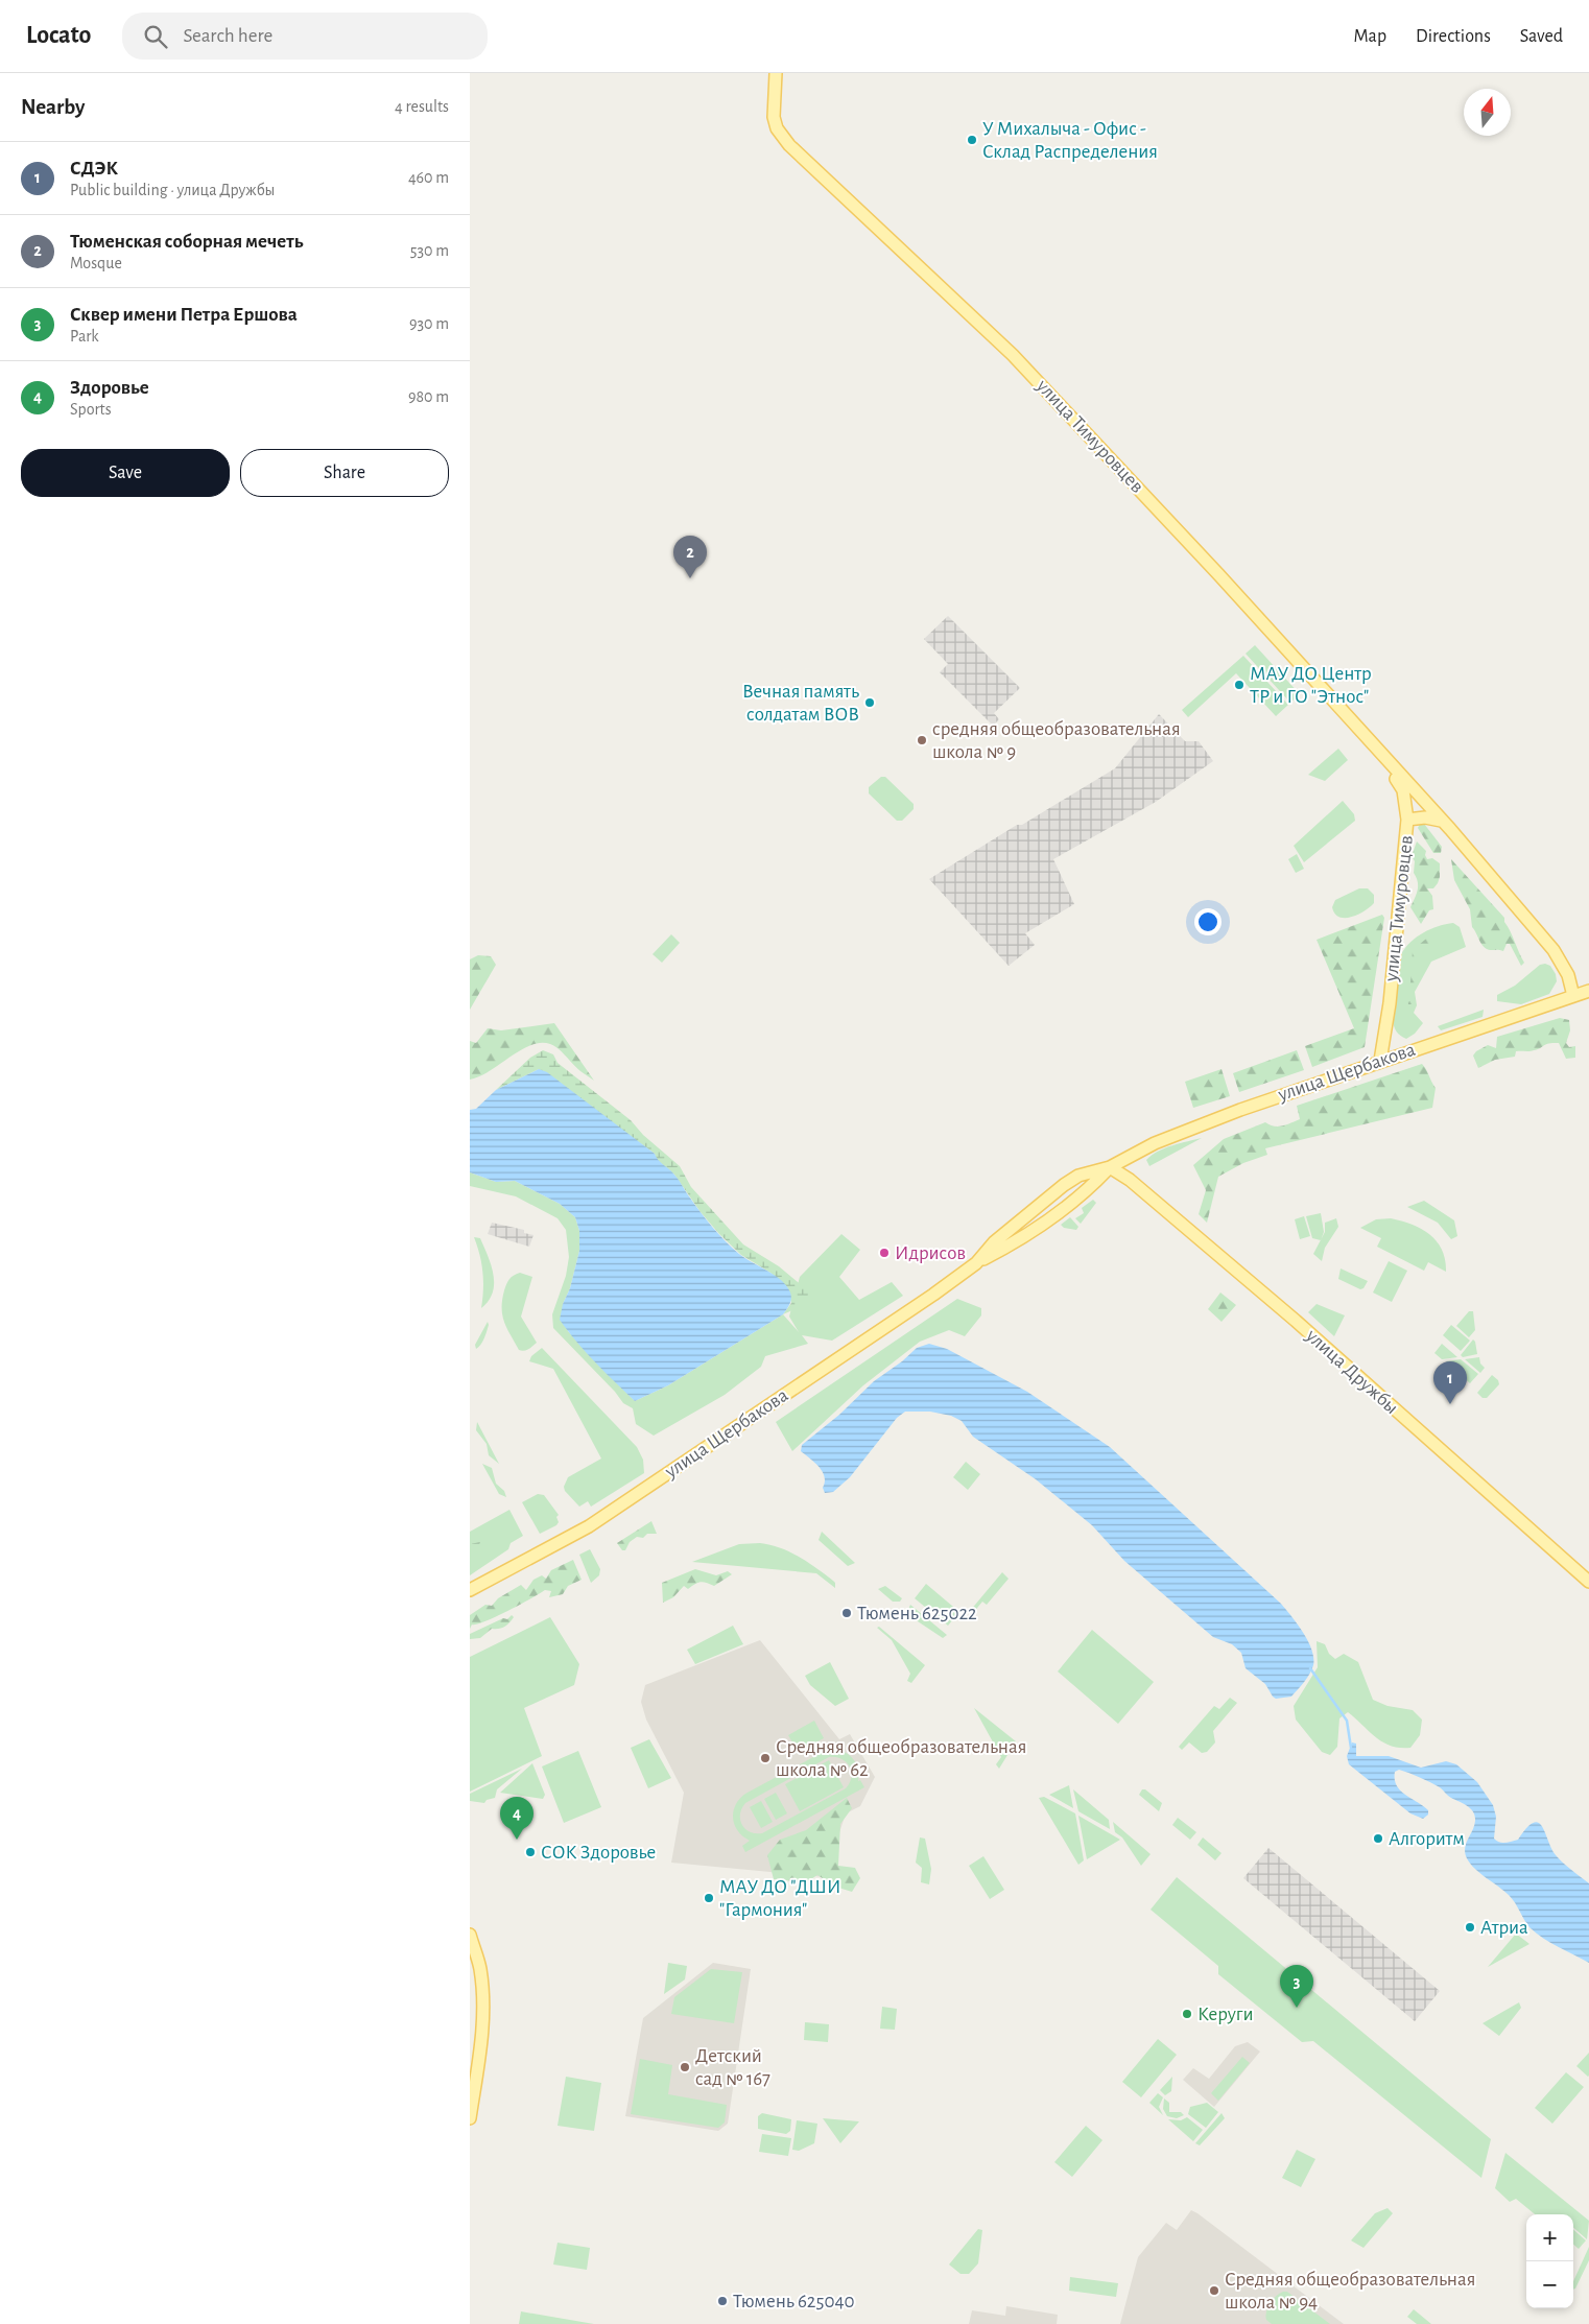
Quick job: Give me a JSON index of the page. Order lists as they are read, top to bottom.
{
  "streets": {
    "main road": ["улица Тимуровцев", "улица Щербакова", "улица Дружбы"]
  },
  "crossings": [
    ["улица Тимуровцев", "улица Щербакова"],
    ["улица Щербакова", "улица Дружбы"]
  ],
  "places": [
    "У Михалыча - Офис - Склад Распределения",
    "МАУ ДО Центр ТР и ГО \"Этнос\"",
    "Вечная память солдатам ВОВ",
    "средняя общеобразовательная школа № 9",
    "Идрисов",
    "Тюмень 625022",
    "Средняя общеобразовательная школа № 62",
    "Алгоритм",
    "СОК Здоровье",
    "МАУ ДО \"ДШИ \"Гармония\"",
    "Атриа",
    "Керуги",
    "Детский сад № 167",
    "Средняя общеобразовательная школа № 94",
    "Тюмень 625040"
  ],
  "north": "top",
  "page": {
    "header": "Locato",
    "search": "Search here",
    "nav": ["Map", "Directions", "Saved"],
    "heading": ["Nearby", "4 results"],
    "list": [
      {
        "mark": "1",
        "name": "СДЭК",
        "note": "Public building · улица Дружбы",
        "value": "460 m"
      },
      {
        "mark": "2",
        "name": "Тюменская соборная мечеть",
        "note": "Mosque",
        "value": "530 m"
      },
      {
        "mark": "3",
        "name": "Сквер имени Петра Ершова",
        "note": "Park",
        "value": "930 m"
      },
      {
        "mark": "4",
        "name": "Здоровье",
        "note": "Sports",
        "value": "980 m"
      }
    ],
    "buttons": ["Save", "Share"],
    "pins": [
      "2",
      "1",
      "4",
      "3"
    ],
    "map_buttons": ["+", "−"]
  }
}
